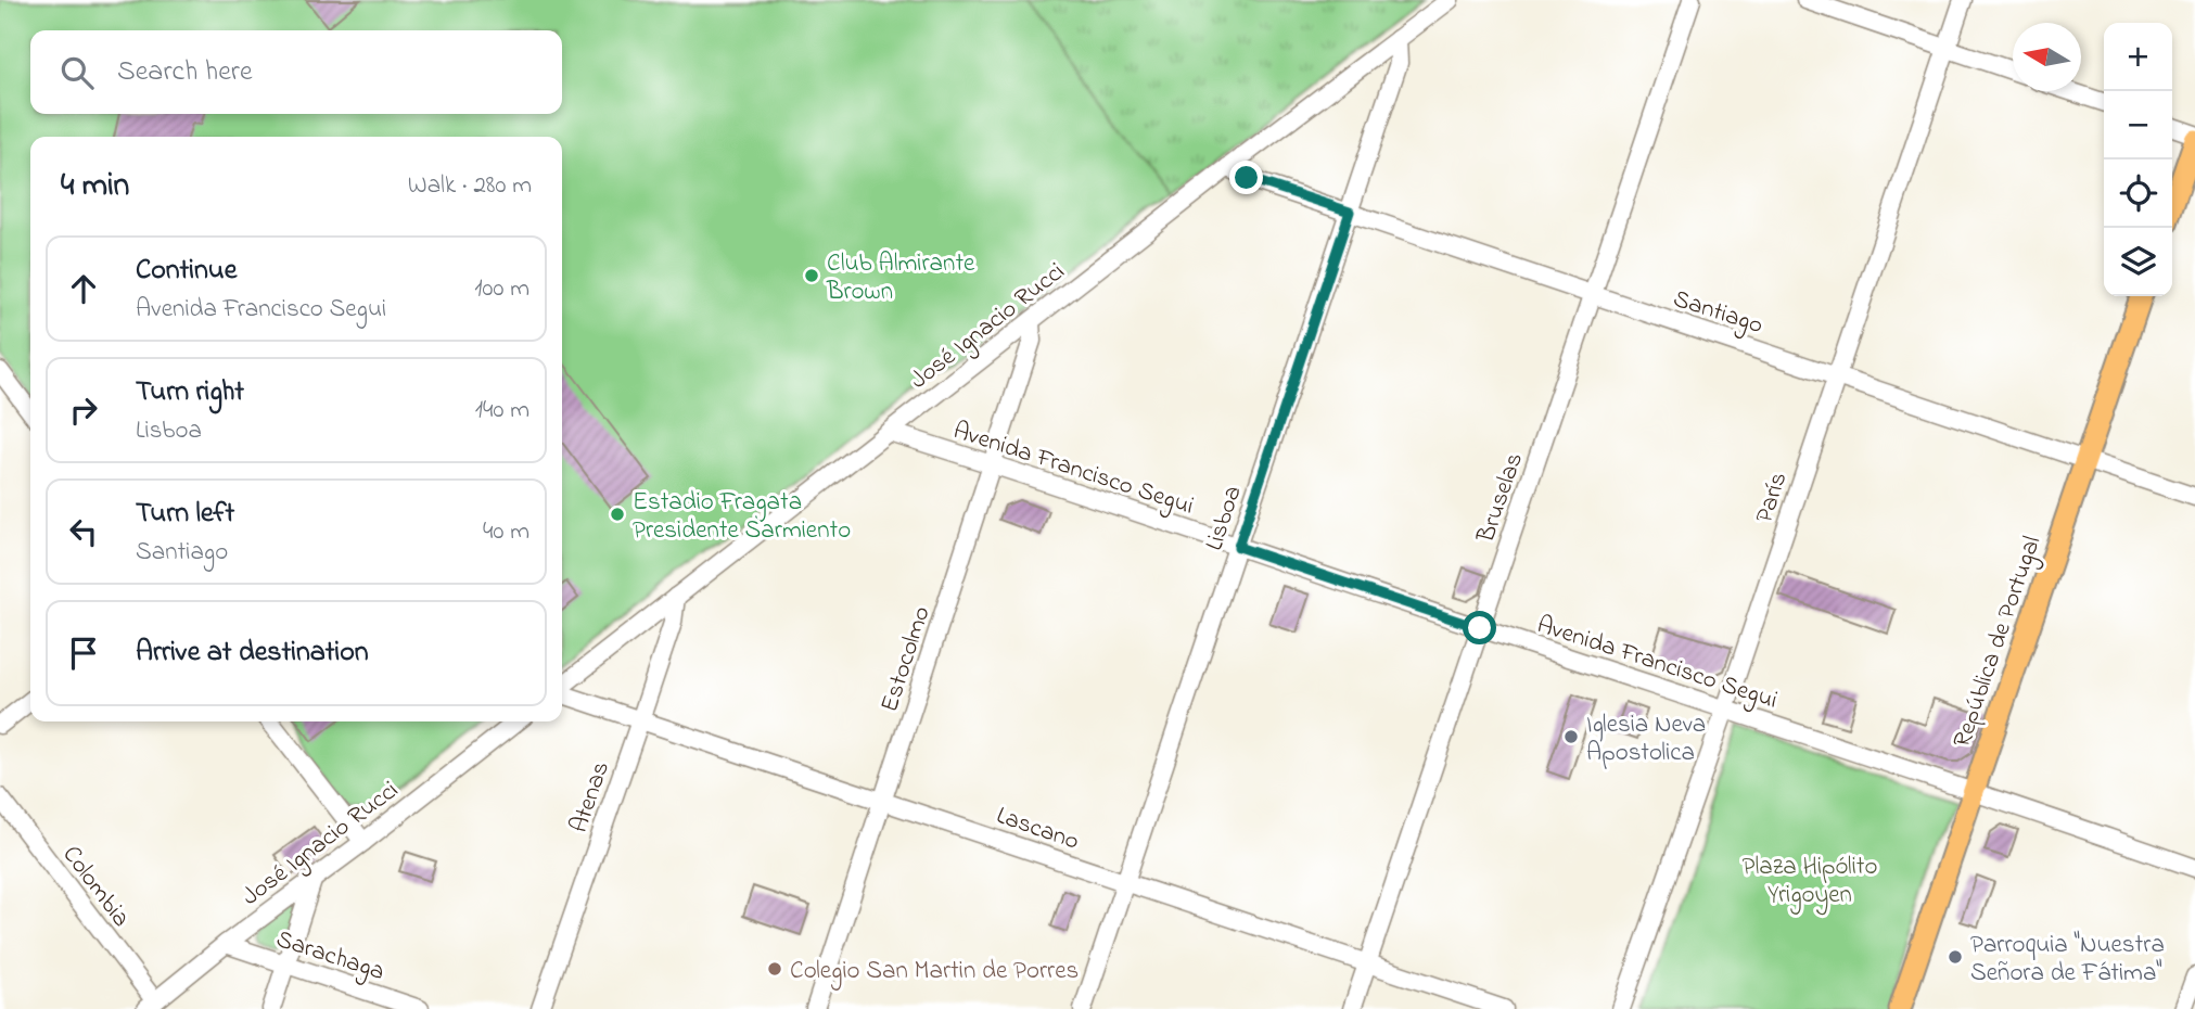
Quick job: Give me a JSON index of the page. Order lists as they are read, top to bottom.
{
  "streets": {
    "main road": ["República de Portugal"],
    "street": [
      "Santiago",
      "José Ignacio Rucci",
      "Avenida Francisco Segui",
      "Bruselas",
      "París",
      "Lisboa",
      "Estocolmo",
      "Atenas",
      "Lascano",
      "Colombia",
      "Sarachaga"
    ]
  },
  "crossings": [
    ["Santiago", "José Ignacio Rucci"],
    ["Santiago", "Bruselas"],
    ["Santiago", "París"],
    ["Santiago", "Lisboa"],
    ["Santiago", "República de Portugal"],
    ["José Ignacio Rucci", "Avenida Francisco Segui"],
    ["José Ignacio Rucci", "Lisboa"],
    ["José Ignacio Rucci", "Estocolmo"],
    ["José Ignacio Rucci", "Atenas"],
    ["José Ignacio Rucci", "Colombia"],
    ["José Ignacio Rucci", "Sarachaga"],
    ["Avenida Francisco Segui", "Bruselas"],
    ["Avenida Francisco Segui", "París"],
    ["Avenida Francisco Segui", "Lisboa"],
    ["Avenida Francisco Segui", "República de Portugal"],
    ["Avenida Francisco Segui", "Estocolmo"],
    ["Bruselas", "Lascano"],
    ["Lisboa", "Lascano"],
    ["Estocolmo", "Lascano"],
    ["Atenas", "Lascano"]
  ],
  "parks": ["Plaza Hipólito Yrigoyen"],
  "places": [
    "Club Almirante Brown",
    "Estadio Fragata Presidente Sarmiento",
    "Iglesia Neva Apostolica",
    "Parroquia \"Nuestra Señora de Fátima\"",
    "Colegio San Martin de Porres"
  ],
  "north": "left",
  "page": {
    "map_buttons": ["+", "−"],
    "search": "Search here",
    "heading": ["4 min", "Walk · 280 m"],
    "list": [
      ["Continue", "Avenida Francisco Segui", "100 m"],
      ["Turn right", "Lisboa", "140 m"],
      ["Turn left", "Santiago", "40 m"],
      "Arrive at destination"
    ]
  }
}
